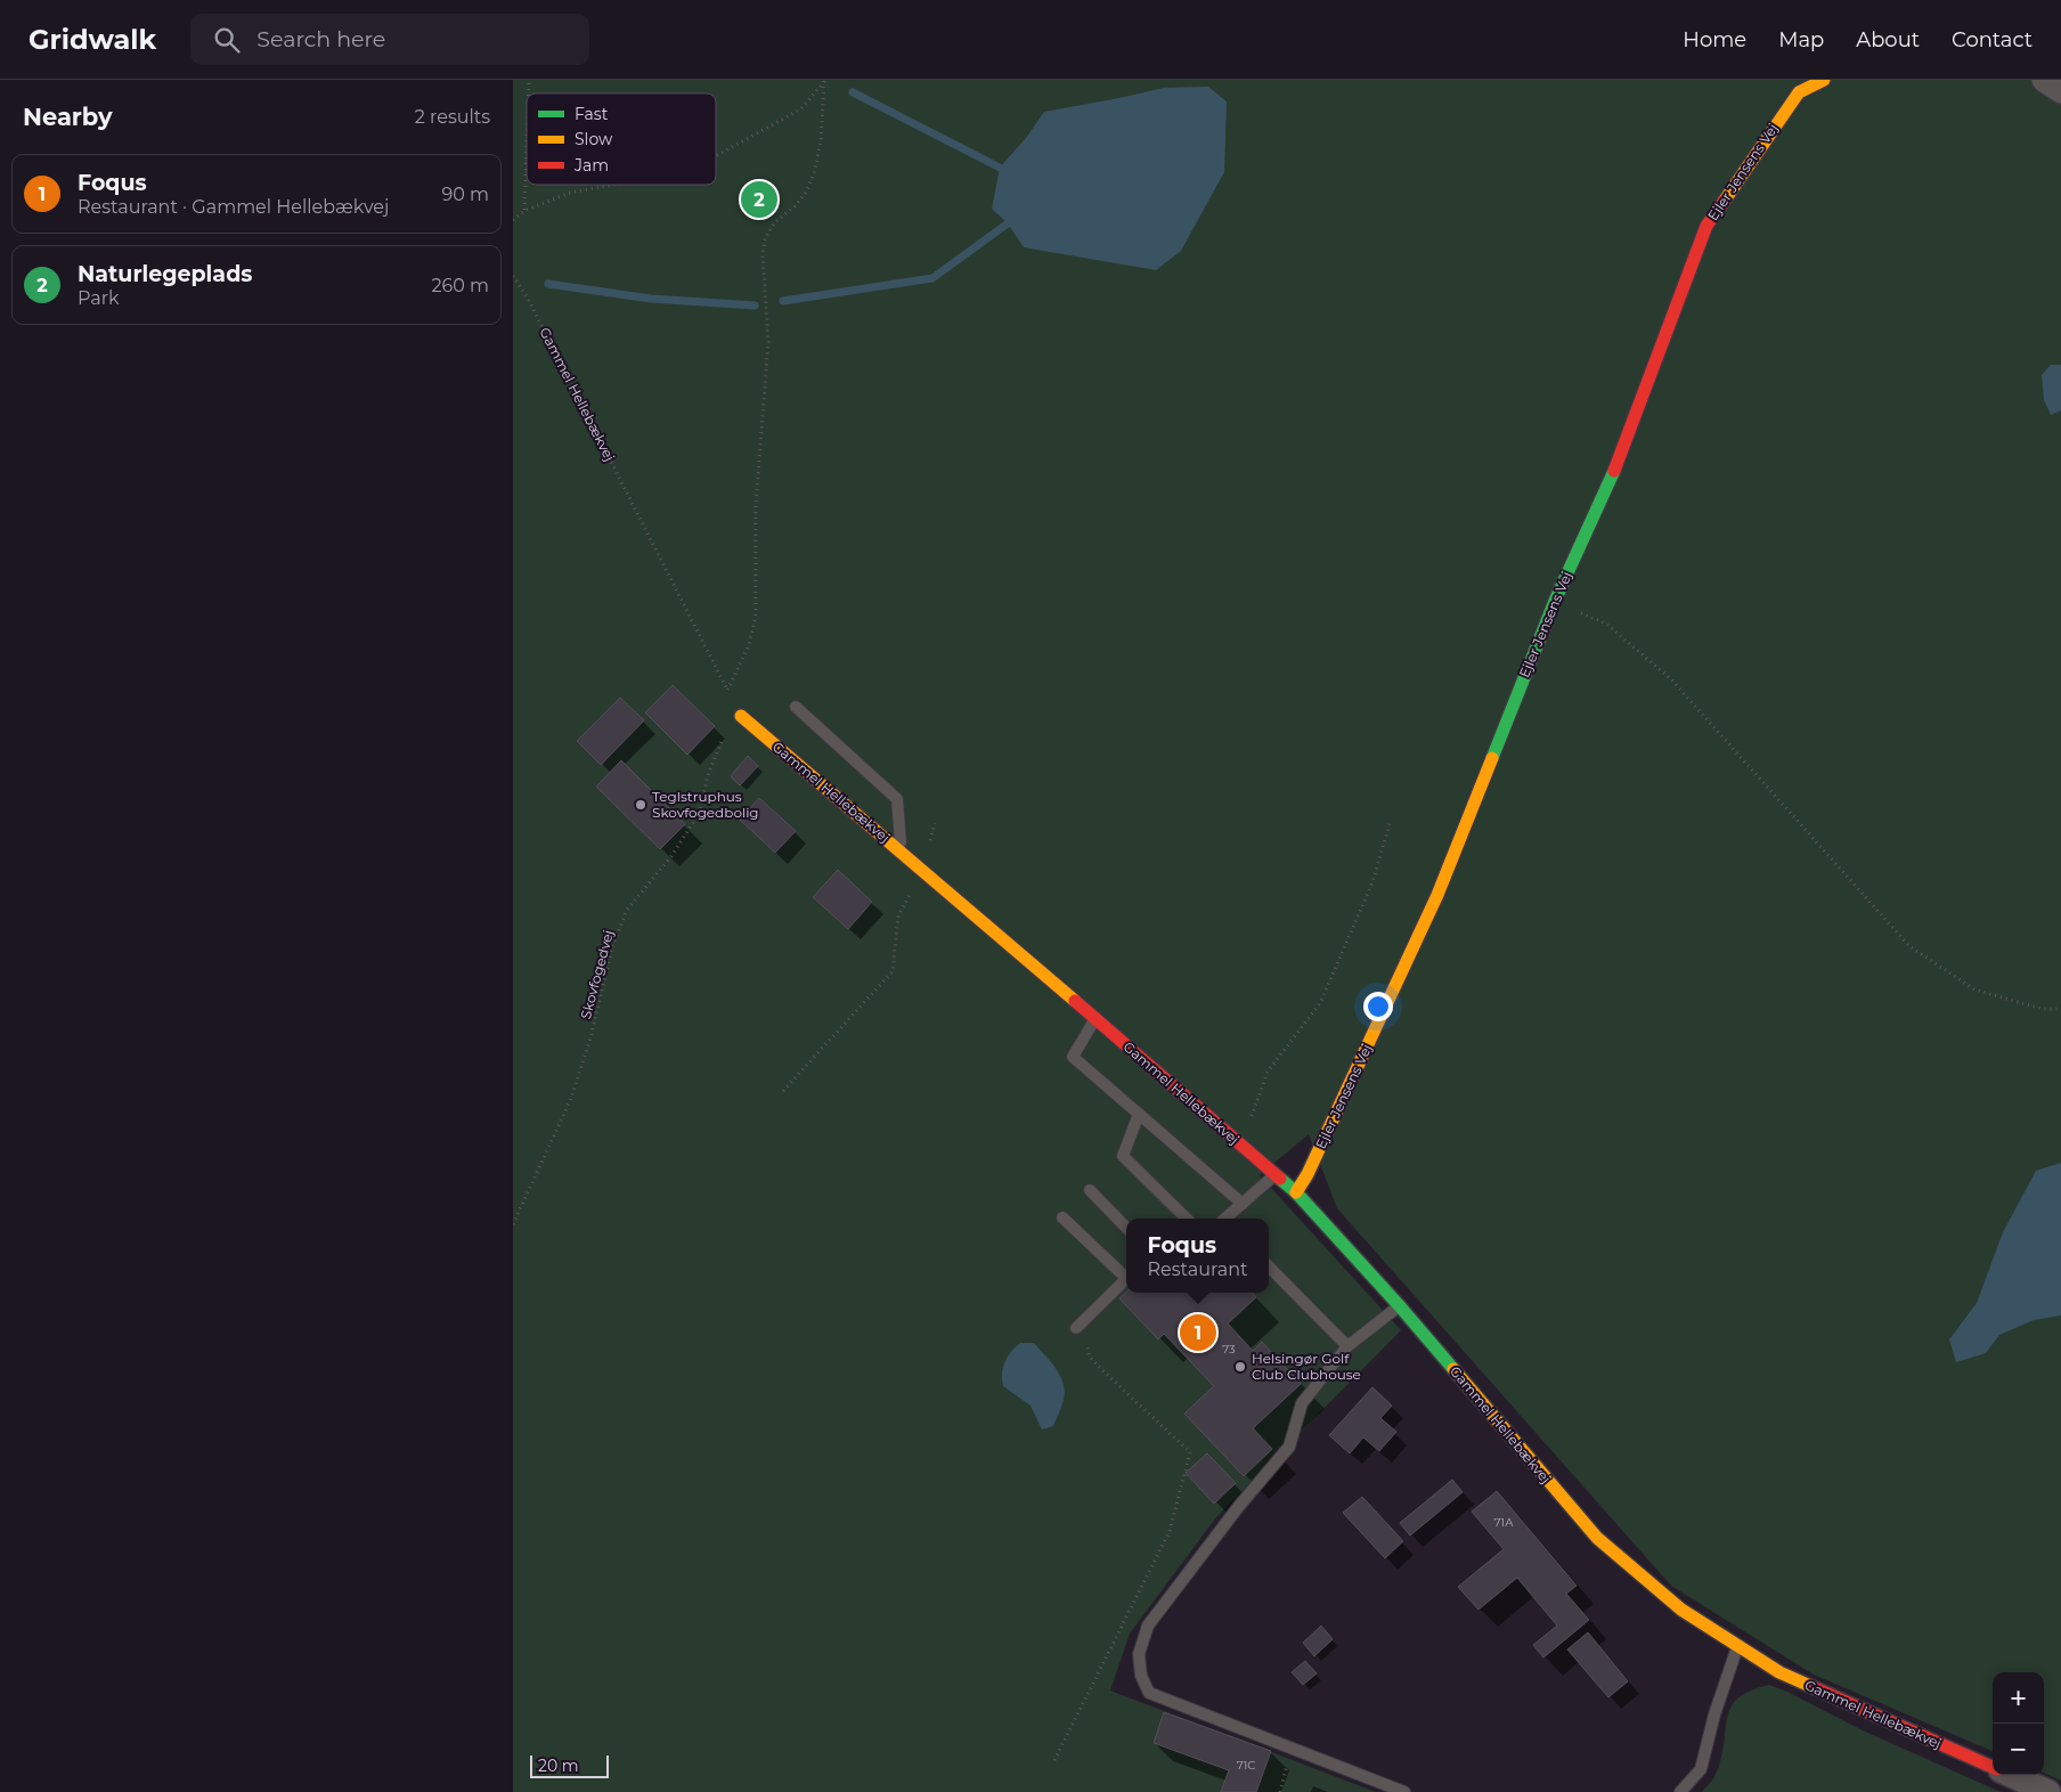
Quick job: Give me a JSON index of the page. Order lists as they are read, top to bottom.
{
  "streets": {
    "street": ["Ejler Jensens Vej", "Gammel Hellebækvej"],
    "path": ["Skovfogedvej"]
  },
  "crossings": [
    ["Ejler Jensens Vej", "Gammel Hellebækvej"],
    ["Gammel Hellebækvej", "Skovfogedvej"]
  ],
  "places": ["Teglstruphus Skovfogedbolig", "Helsingør Golf Club Clubhouse"],
  "house_numbers": ["73", "71A", "71C"],
  "legend": ["Fast", "Slow", "Jam"],
  "scale_bar": "20 m",
  "page": {
    "header": "Gridwalk",
    "search": "Search here",
    "nav": [
      "Home",
      "Map",
      "About",
      "Contact"
    ],
    "heading": ["Nearby", "2 results"],
    "list": [
      {
        "mark": "1",
        "name": "Foqus",
        "note": "Restaurant · Gammel Hellebækvej",
        "value": "90 m"
      },
      {
        "mark": "2",
        "name": "Naturlegeplads",
        "note": "Park",
        "value": "260 m"
      }
    ],
    "pins": ["2", "1"],
    "popup": ["Foqus", "Restaurant"],
    "map_buttons": ["+", "−"],
    "scale": "20 m"
  }
}
